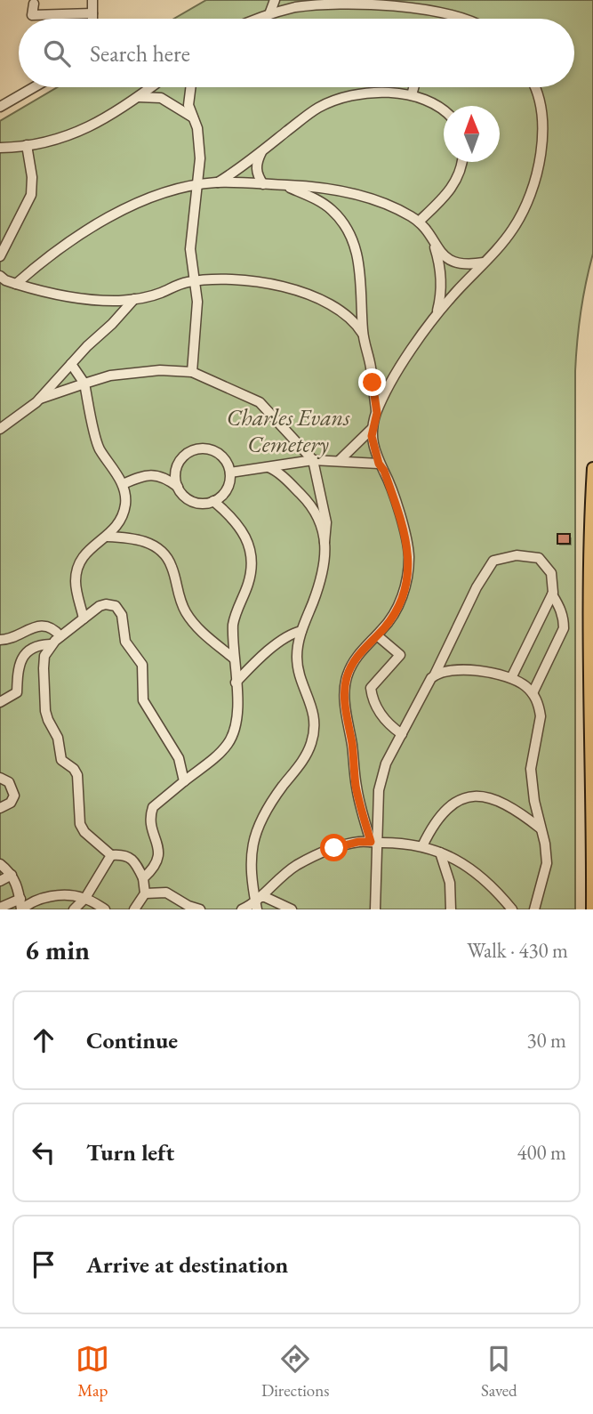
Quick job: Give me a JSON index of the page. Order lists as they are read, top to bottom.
{
  "parks": ["Charles Evans Cemetery"],
  "north": "top",
  "page": {
    "search": "Search here",
    "heading": ["6 min", "Walk · 430 m"],
    "list": [
      ["Continue", "30 m"],
      ["Turn left", "400 m"],
      "Arrive at destination"
    ],
    "nav": ["Map", "Directions", "Saved"]
  }
}
